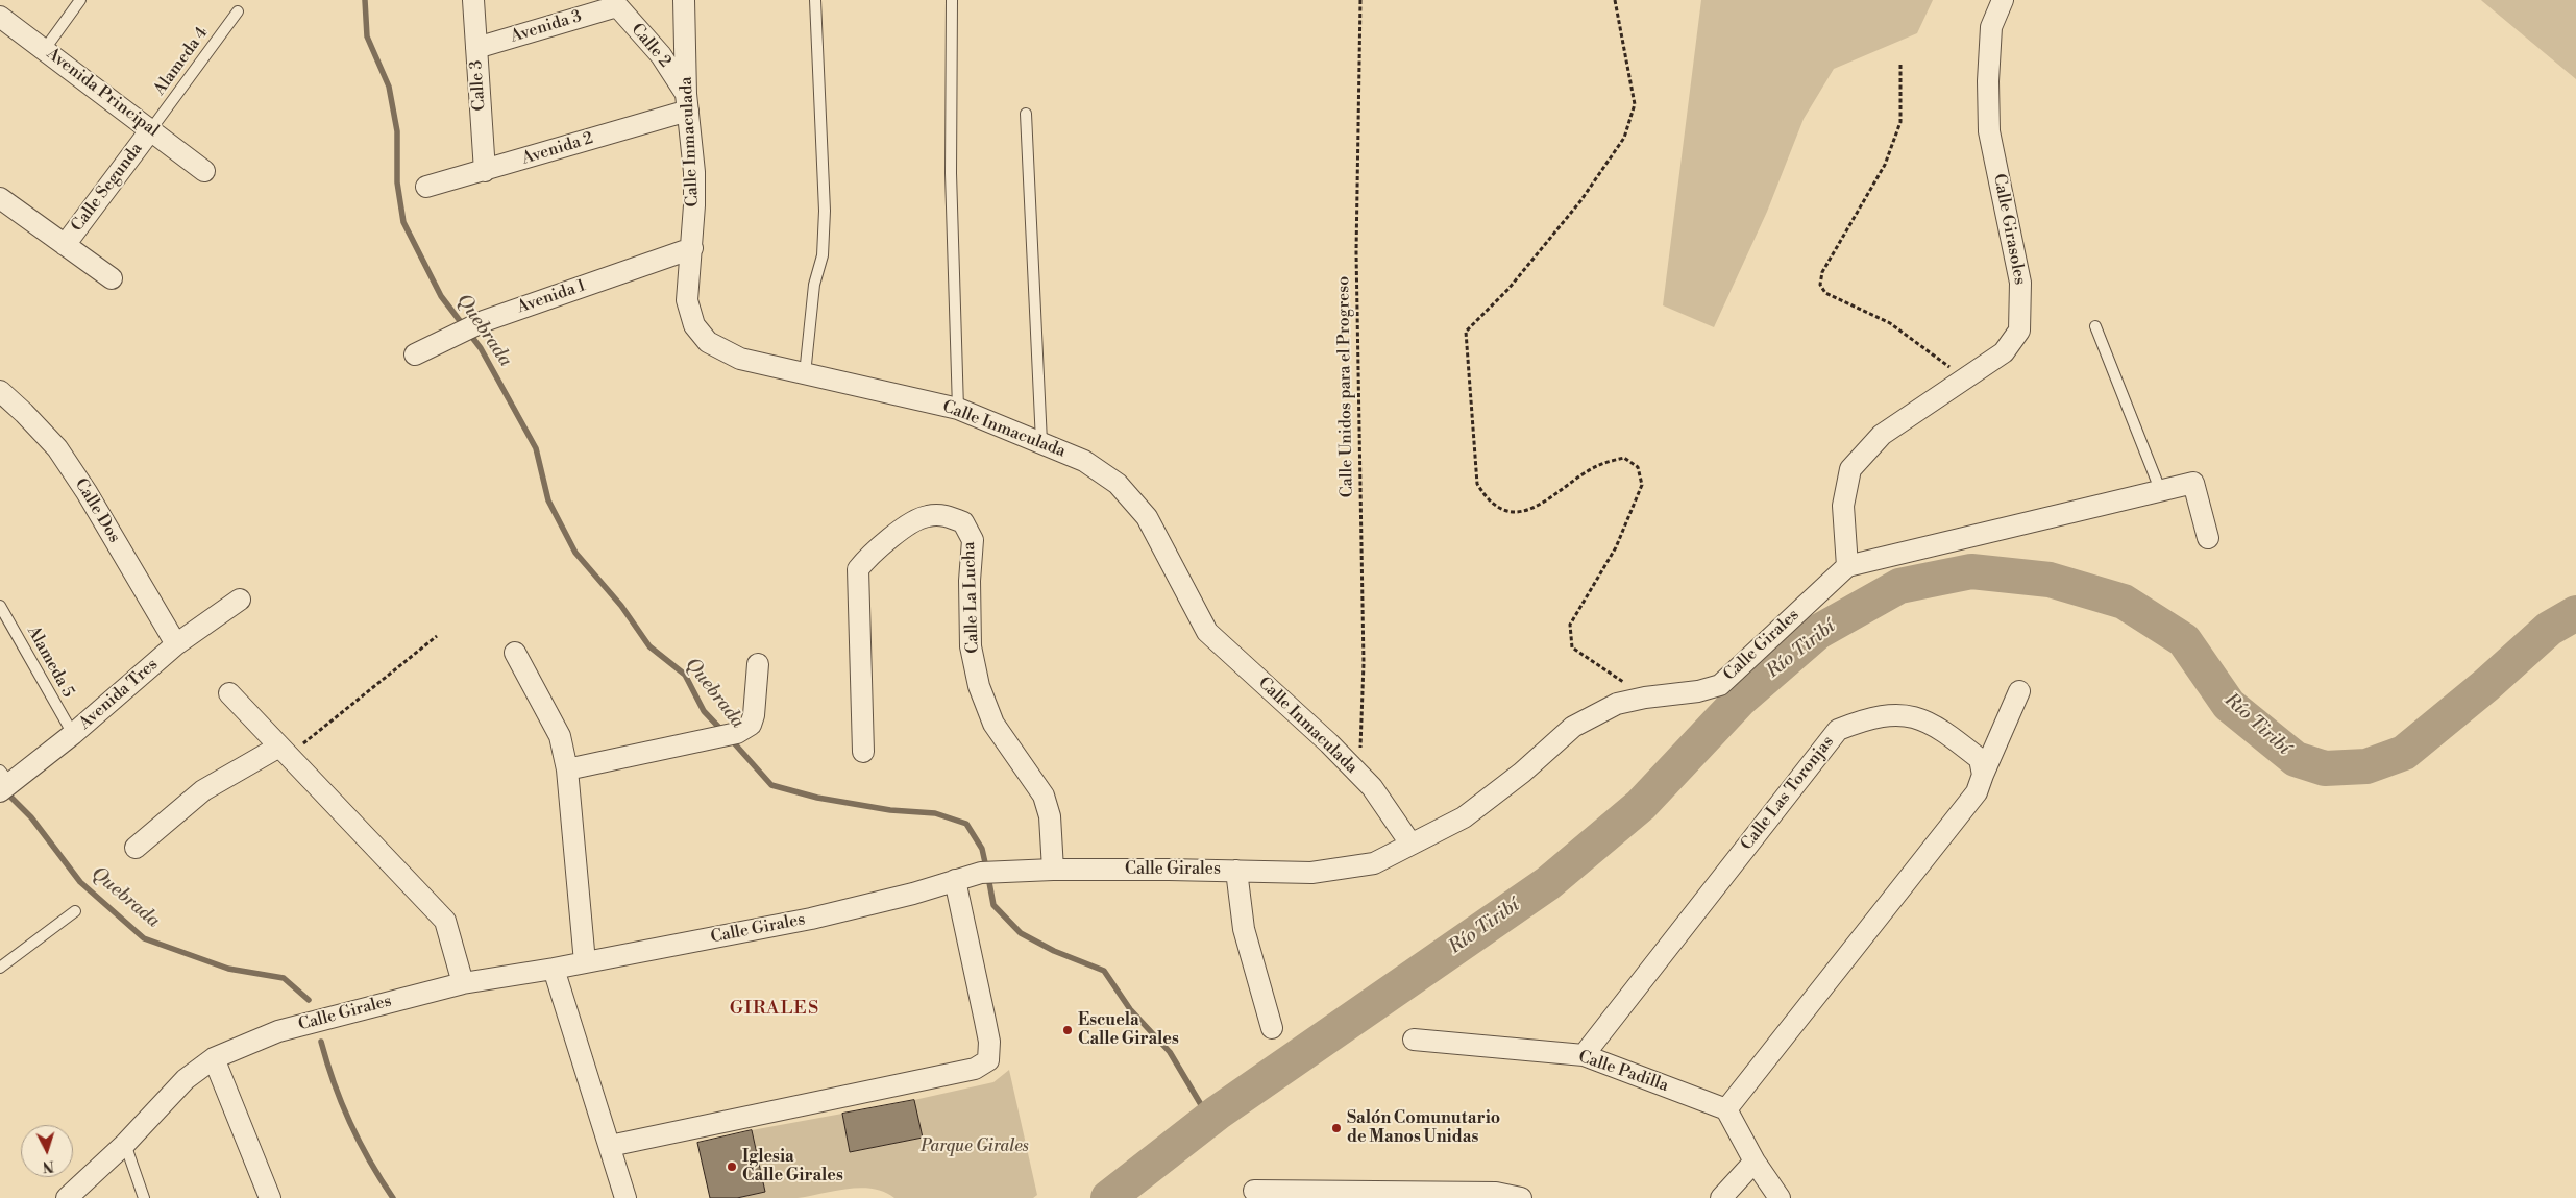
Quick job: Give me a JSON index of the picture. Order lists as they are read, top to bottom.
{
  "streets": {
    "street": [
      "Avenida 3",
      "Calle 2",
      "Calle 3",
      "Avenida Principal",
      "Calle Inmaculada",
      "Avenida 2",
      "Calle Segunda",
      "Calle Girasoles",
      "Avenida 1",
      "Calle Dos",
      "Calle La Lucha",
      "Calle Girales",
      "Avenida Tres",
      "Calle Las Toronjas",
      "Calle Padilla"
    ],
    "lane": ["Alameda 4", "Alameda 5"],
    "path": ["Calle Unidos para el Progreso"]
  },
  "crossings": [
    ["Avenida 3", "Calle 2"],
    ["Avenida 3", "Calle 3"],
    ["Calle 2", "Calle Inmaculada"],
    ["Calle 2", "Avenida 2"],
    ["Alameda 4", "Avenida Principal"],
    ["Alameda 4", "Calle Segunda"],
    ["Calle 3", "Avenida 2"],
    ["Avenida Principal", "Calle Segunda"],
    ["Calle Inmaculada", "Avenida 2"],
    ["Calle Inmaculada", "Avenida 1"],
    ["Calle Inmaculada", "Calle Unidos para el Progreso"],
    ["Calle Inmaculada", "Calle Girales"],
    ["Calle Girasoles", "Calle Girales"],
    ["Calle Dos", "Avenida Tres"],
    ["Calle La Lucha", "Calle Girales"],
    ["Alameda 5", "Avenida Tres"],
    ["Calle Las Toronjas", "Calle Padilla"]
  ],
  "districts": ["GIRALES"],
  "water": ["Quebrada", "Río Tiribí"],
  "parks": ["Parque Girales"],
  "places": ["Escuela Calle Girales", "Salón Comunutario de Manos Unidas", "Iglesia Calle Girales"],
  "north": "bottom"
}
